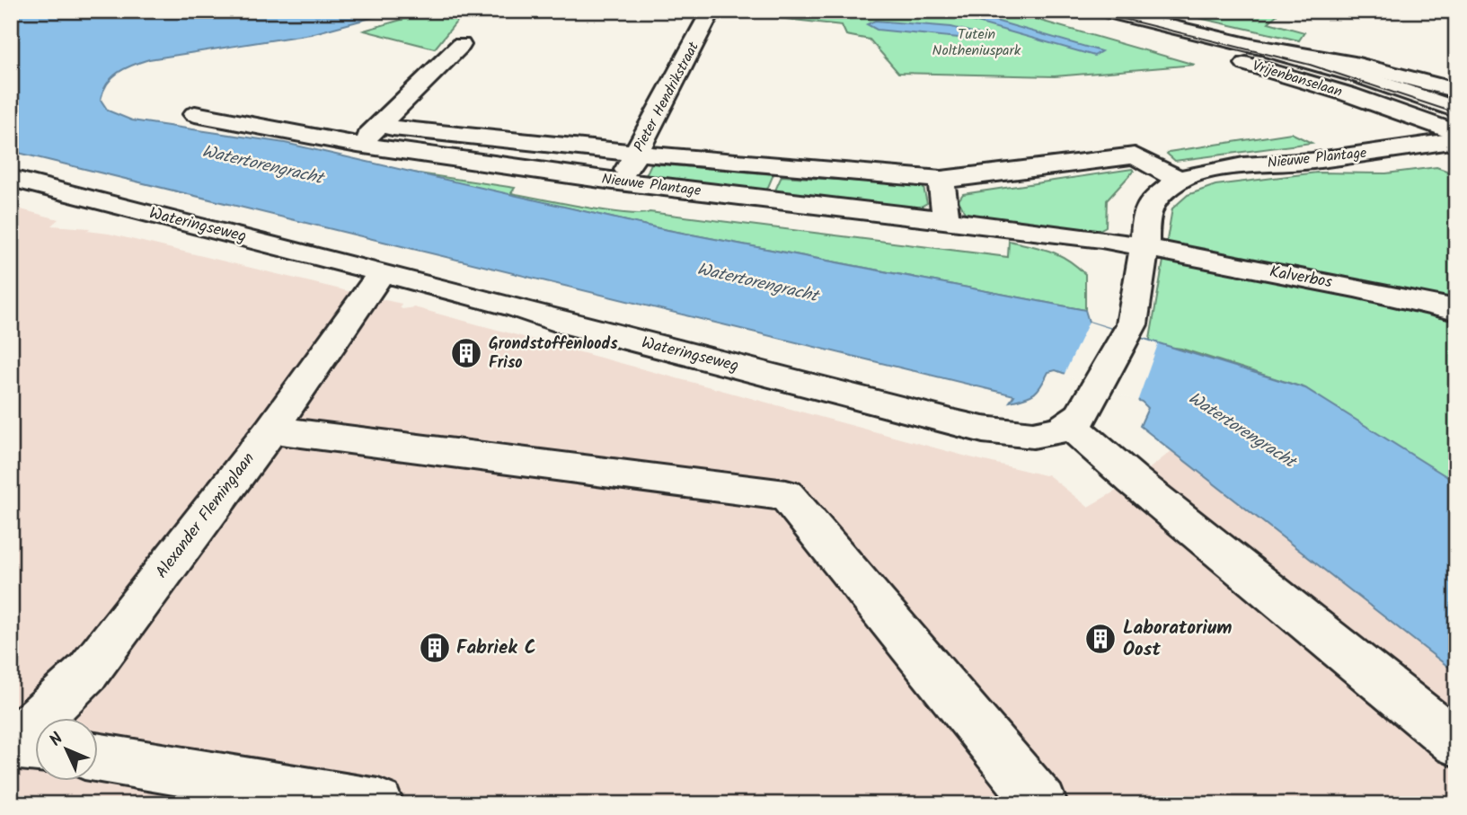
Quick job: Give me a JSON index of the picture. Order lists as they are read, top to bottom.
{
  "streets": {
    "street": [
      "Vrijenbanselaan",
      "Pieter Hendrikstraat",
      "Nieuwe Plantage",
      "Wateringseweg",
      "Kalverbos",
      "Alexander Fleminglaan"
    ]
  },
  "crossings": [
    ["Pieter Hendrikstraat", "Nieuwe Plantage"],
    ["Nieuwe Plantage", "Kalverbos"],
    ["Wateringseweg", "Alexander Fleminglaan"]
  ],
  "water": ["Watertorengracht"],
  "parks": ["Tutein Noltheniuspark"],
  "places": {
    "building": ["Grondstoffenloods Friso", "Laboratorium Oost", "Fabriek C"]
  },
  "north": "top left"
}
